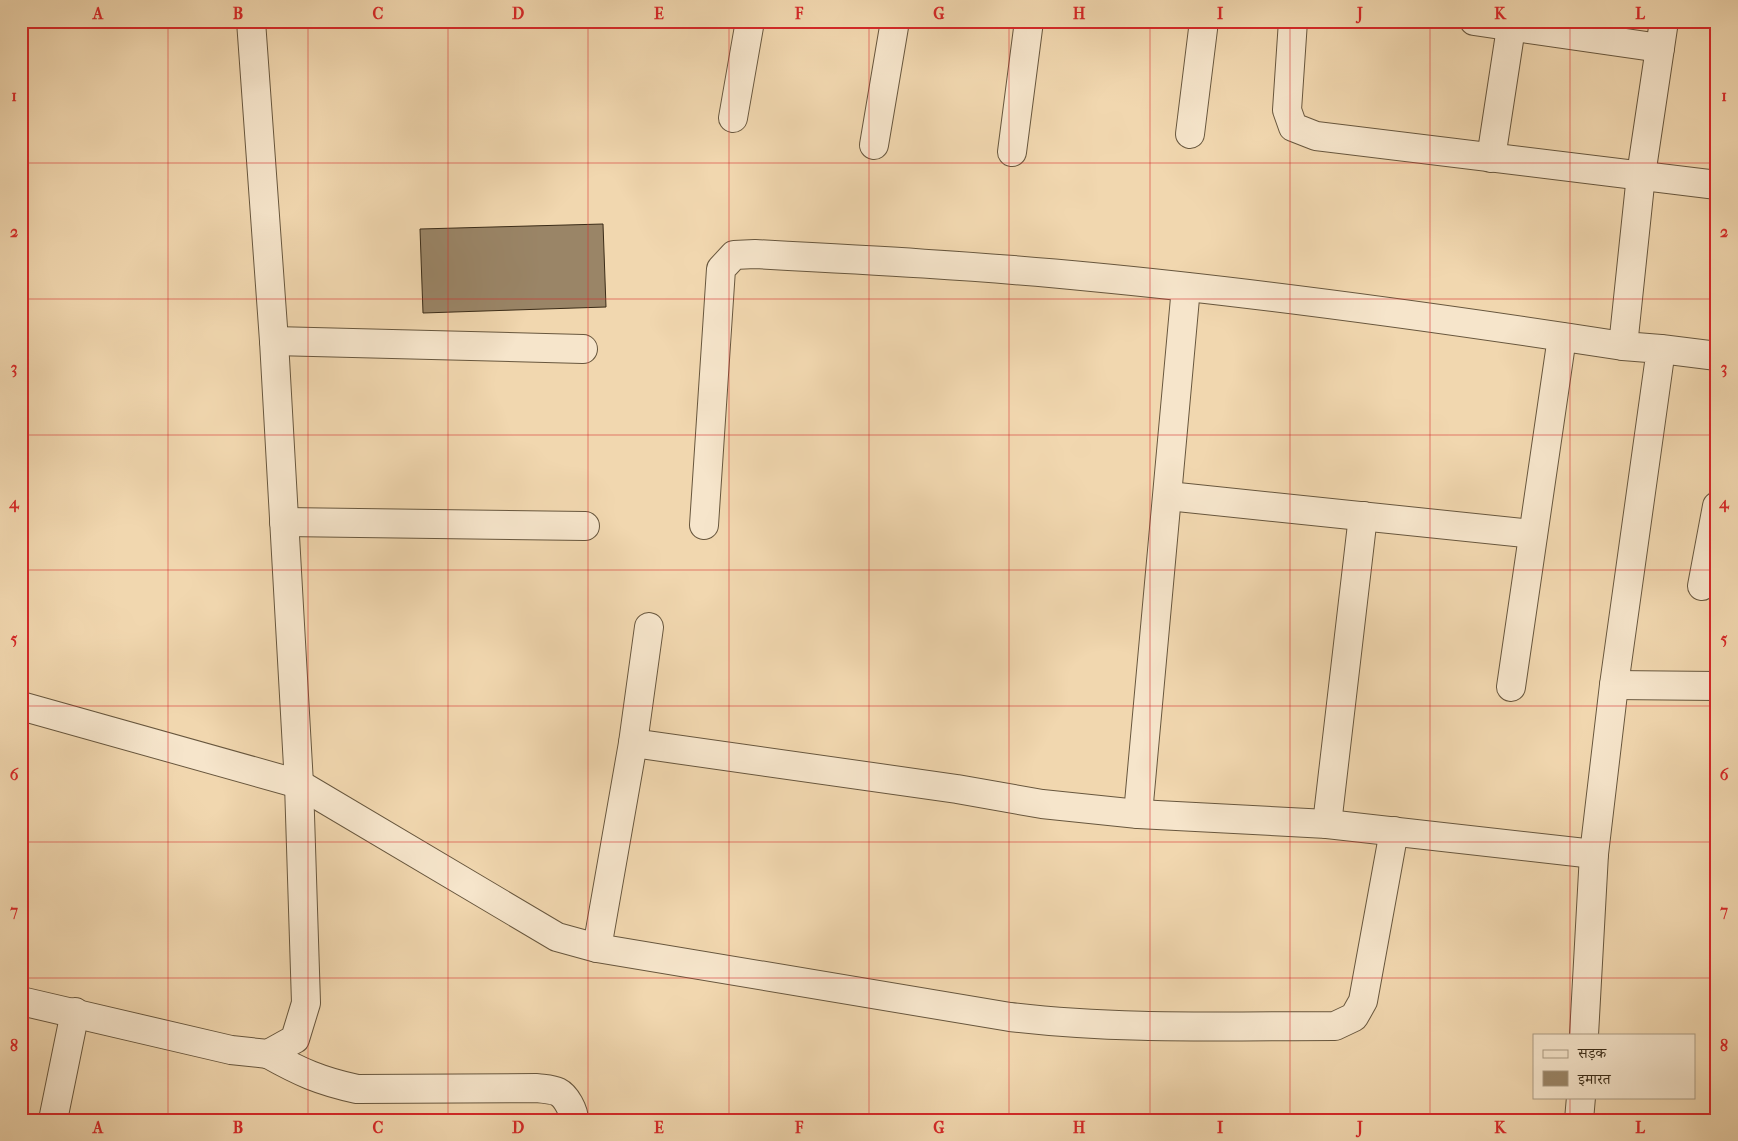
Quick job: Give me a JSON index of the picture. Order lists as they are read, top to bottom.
{
  "legend": ["सड़क", "इमारत"],
  "grid": {
    "columns": [
      "A",
      "B",
      "C",
      "D",
      "E",
      "F",
      "G",
      "H",
      "I",
      "J",
      "K",
      "L"
    ],
    "rows": [
      "1",
      "2",
      "3",
      "4",
      "5",
      "6",
      "7",
      "8"
    ]
  }
}
